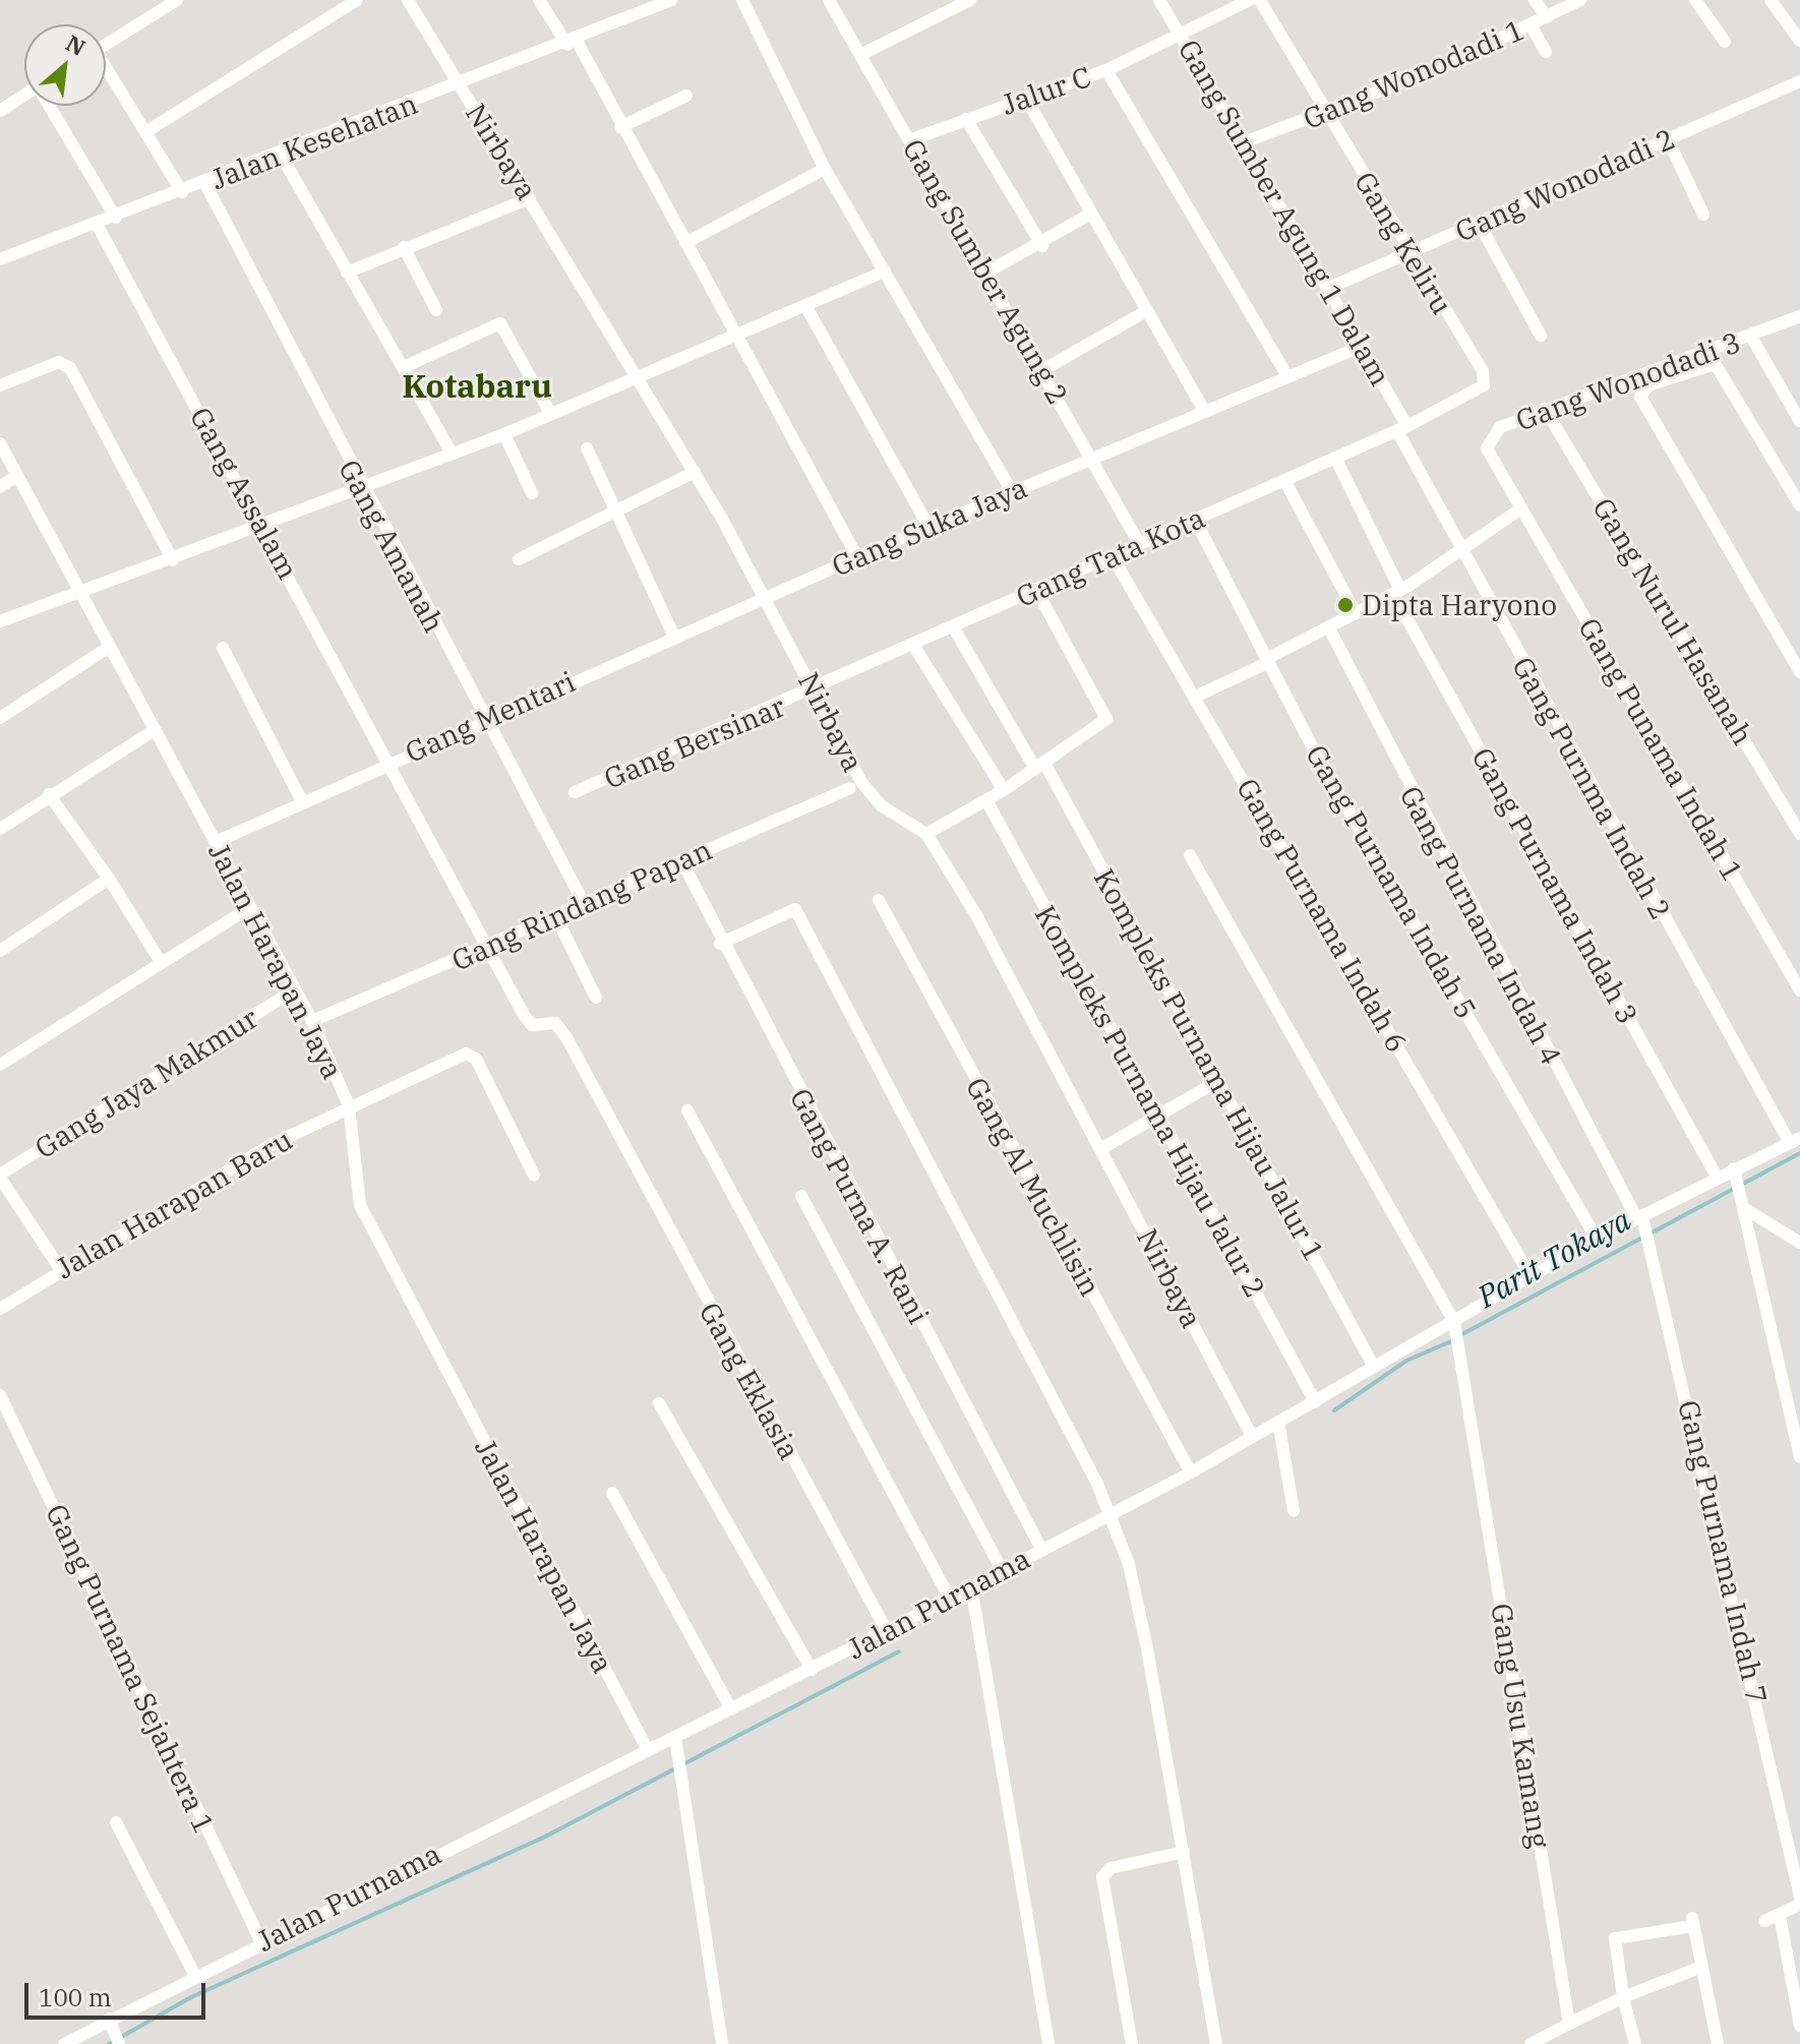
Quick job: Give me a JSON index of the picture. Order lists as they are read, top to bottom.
{
  "streets": {
    "street": [
      "Gang Wonodadi 1",
      "Jalur C",
      "Jalan Kesehatan",
      "Nirbaya",
      "Gang Wonodadi 2",
      "Gang Sumber Agung 1 Dalam",
      "Gang Keliru",
      "Gang Sumber Agung 2",
      "Gang Wonodadi 3",
      "Gang Assalam",
      "Gang Suka Jaya",
      "Gang Amanah",
      "Gang Tata Kota",
      "Gang Nurul Hasanah",
      "Gang Mentari",
      "Gang Bersinar",
      "Gang Punama Indah 1",
      "Gang Purnma Indah 2",
      "Gang Purnama Indah 5",
      "Gang Purnama Indah 3",
      "Gang Rindang Papan",
      "Gang Purnama Indah 6",
      "Gang Purnama Indah 4",
      "Jalan Harapan Jaya",
      "Kompleks Purnama Hijau Jalur 1",
      "Gang Jaya Makmur",
      "Kompleks Purnama Hijau Jalur 2",
      "Gang Al Muchlisin",
      "Jalan Harapan Baru",
      "Gang Purna A. Rani",
      "Gang Eklasia",
      "Gang Purnama Indah 7",
      "Jalan Purnama",
      "Gang Purnama Sejahtera 1",
      "Gang Usu Kamang"
    ]
  },
  "crossings": [
    ["Gang Wonodadi 1", "Gang Sumber Agung 1 Dalam"],
    ["Gang Wonodadi 1", "Gang Keliru"],
    ["Jalur C", "Gang Sumber Agung 1 Dalam"],
    ["Jalur C", "Gang Sumber Agung 2"],
    ["Jalan Kesehatan", "Nirbaya"],
    ["Jalan Kesehatan", "Gang Assalam"],
    ["Jalan Kesehatan", "Gang Amanah"],
    ["Nirbaya", "Gang Suka Jaya"],
    ["Nirbaya", "Gang Tata Kota"],
    ["Nirbaya", "Gang Mentari"],
    ["Nirbaya", "Gang Bersinar"],
    ["Nirbaya", "Gang Rindang Papan"],
    ["Nirbaya", "Jalan Purnama"],
    ["Gang Wonodadi 2", "Gang Sumber Agung 1 Dalam"],
    ["Gang Wonodadi 2", "Gang Keliru"],
    ["Gang Sumber Agung 1 Dalam", "Gang Suka Jaya"],
    ["Gang Sumber Agung 1 Dalam", "Gang Tata Kota"],
    ["Gang Sumber Agung 1 Dalam", "Gang Purnma Indah 2"],
    ["Gang Keliru", "Gang Tata Kota"],
    ["Gang Sumber Agung 2", "Gang Suka Jaya"],
    ["Gang Sumber Agung 2", "Gang Tata Kota"],
    ["Gang Wonodadi 3", "Gang Nurul Hasanah"],
    ["Gang Wonodadi 3", "Gang Punama Indah 1"],
    ["Gang Assalam", "Gang Mentari"],
    ["Gang Assalam", "Gang Rindang Papan"],
    ["Gang Assalam", "Gang Eklasia"],
    ["Gang Suka Jaya", "Gang Mentari"],
    ["Gang Amanah", "Gang Mentari"],
    ["Gang Amanah", "Gang Rindang Papan"],
    ["Gang Tata Kota", "Gang Bersinar"],
    ["Gang Tata Kota", "Gang Purnma Indah 2"],
    ["Gang Tata Kota", "Gang Purnama Indah 5"],
    ["Gang Tata Kota", "Gang Purnama Indah 3"],
    ["Gang Tata Kota", "Gang Purnama Indah 6"],
    ["Gang Tata Kota", "Kompleks Purnama Hijau Jalur 1"],
    ["Gang Mentari", "Jalan Harapan Jaya"],
    ["Gang Purnma Indah 2", "Jalan Purnama"],
    ["Gang Purnama Indah 5", "Jalan Purnama"],
    ["Gang Purnama Indah 3", "Jalan Purnama"],
    ["Gang Rindang Papan", "Jalan Harapan Jaya"],
    ["Gang Rindang Papan", "Gang Purna A. Rani"],
    ["Gang Rindang Papan", "Gang Eklasia"],
    ["Gang Purnama Indah 6", "Jalan Purnama"],
    ["Gang Purnama Indah 4", "Gang Purnama Indah 7"],
    ["Gang Purnama Indah 4", "Jalan Purnama"],
    ["Jalan Harapan Jaya", "Gang Jaya Makmur"],
    ["Jalan Harapan Jaya", "Jalan Harapan Baru"],
    ["Jalan Harapan Jaya", "Jalan Purnama"],
    ["Kompleks Purnama Hijau Jalur 1", "Jalan Purnama"],
    ["Kompleks Purnama Hijau Jalur 2", "Jalan Purnama"],
    ["Gang Al Muchlisin", "Jalan Purnama"],
    ["Gang Purna A. Rani", "Jalan Purnama"],
    ["Gang Eklasia", "Jalan Purnama"],
    ["Gang Purnama Indah 7", "Jalan Purnama"],
    ["Jalan Purnama", "Gang Purnama Sejahtera 1"],
    ["Jalan Purnama", "Gang Usu Kamang"]
  ],
  "districts": ["Kotabaru"],
  "water": ["Parit Tokaya"],
  "places": ["Dipta Haryono"],
  "scale_bar": "100 m",
  "north": "top right"
}
